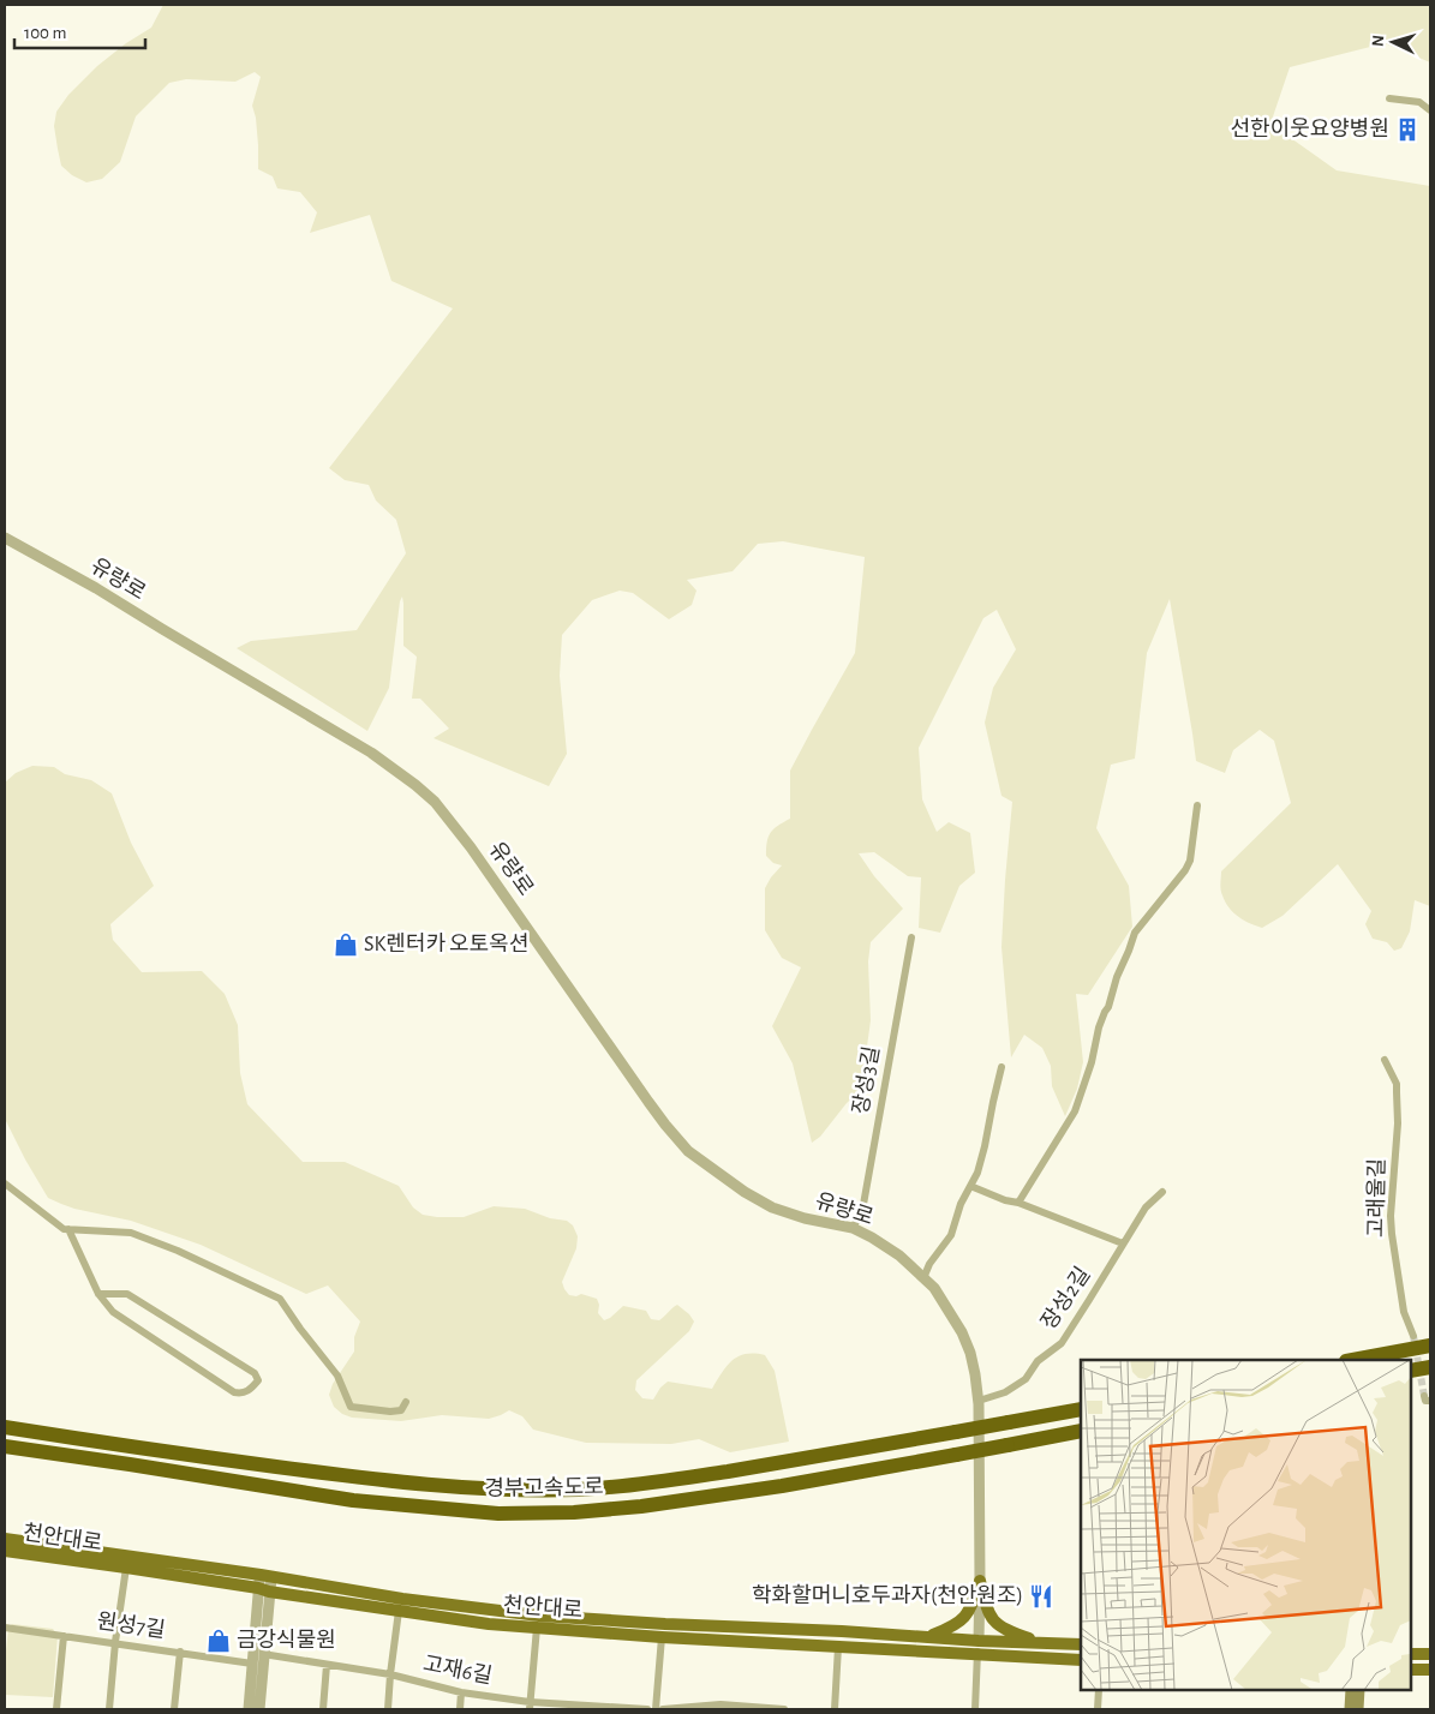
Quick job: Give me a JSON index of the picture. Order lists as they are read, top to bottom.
{
  "streets": {
    "highway": ["경부고속도로"],
    "main road": ["천안대로"],
    "street": [
      "유량로",
      "장성3길",
      "고래울길",
      "장성2길",
      "원성7길",
      "고재6길"
    ]
  },
  "crossings": [
    ["유량로", "장성3길"],
    ["유량로", "장성2길"],
    ["유량로", "천안대로"]
  ],
  "places": {
    "building": ["선한이웃요양병원"],
    "shop": ["SK렌터카 오토옥션", "금강식물원"],
    "restaurant": ["학화할머니호두과자(천안원조)"]
  },
  "scale_bar": "100 m",
  "north": "left"
}
